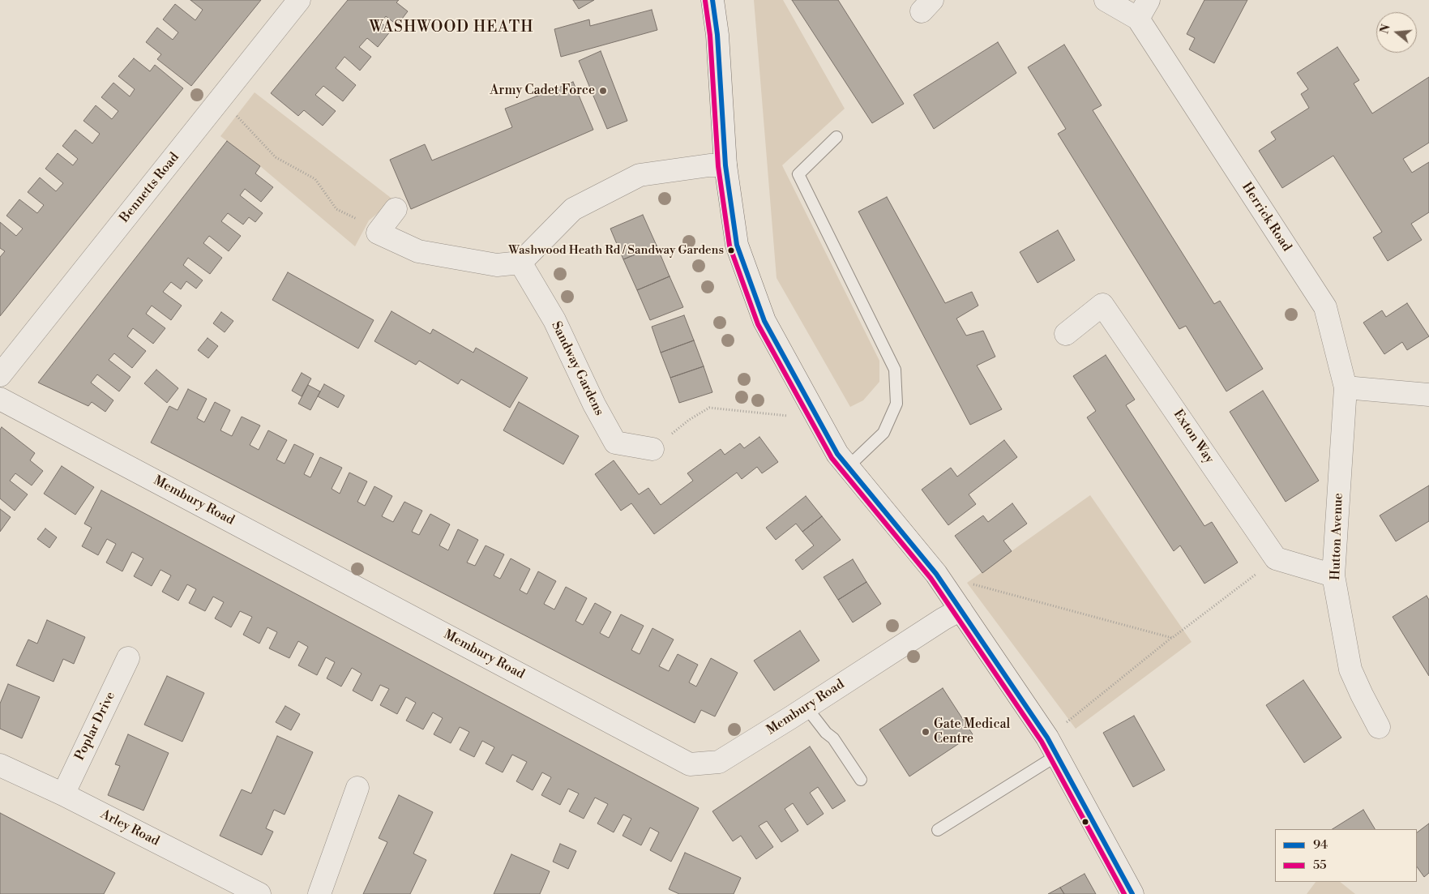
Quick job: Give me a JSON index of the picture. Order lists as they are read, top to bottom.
{
  "streets": {
    "street": [
      "Bennetts Road",
      "Herrick Road",
      "Sandway Gardens",
      "Exton Way",
      "Membury Road",
      "Hutton Avenue",
      "Poplar Drive",
      "Arley Road"
    ]
  },
  "crossings": [
    ["Herrick Road", "Hutton Avenue"],
    ["Poplar Drive", "Arley Road"]
  ],
  "districts": ["WASHWOOD HEATH"],
  "places": ["Army Cadet Force", "Washwood Heath Rd / Sandway Gardens", "Gate Medical Centre"],
  "lines": ["transit line 94", "transit line 55"],
  "legend": ["94", "55"],
  "north": "left"
}
